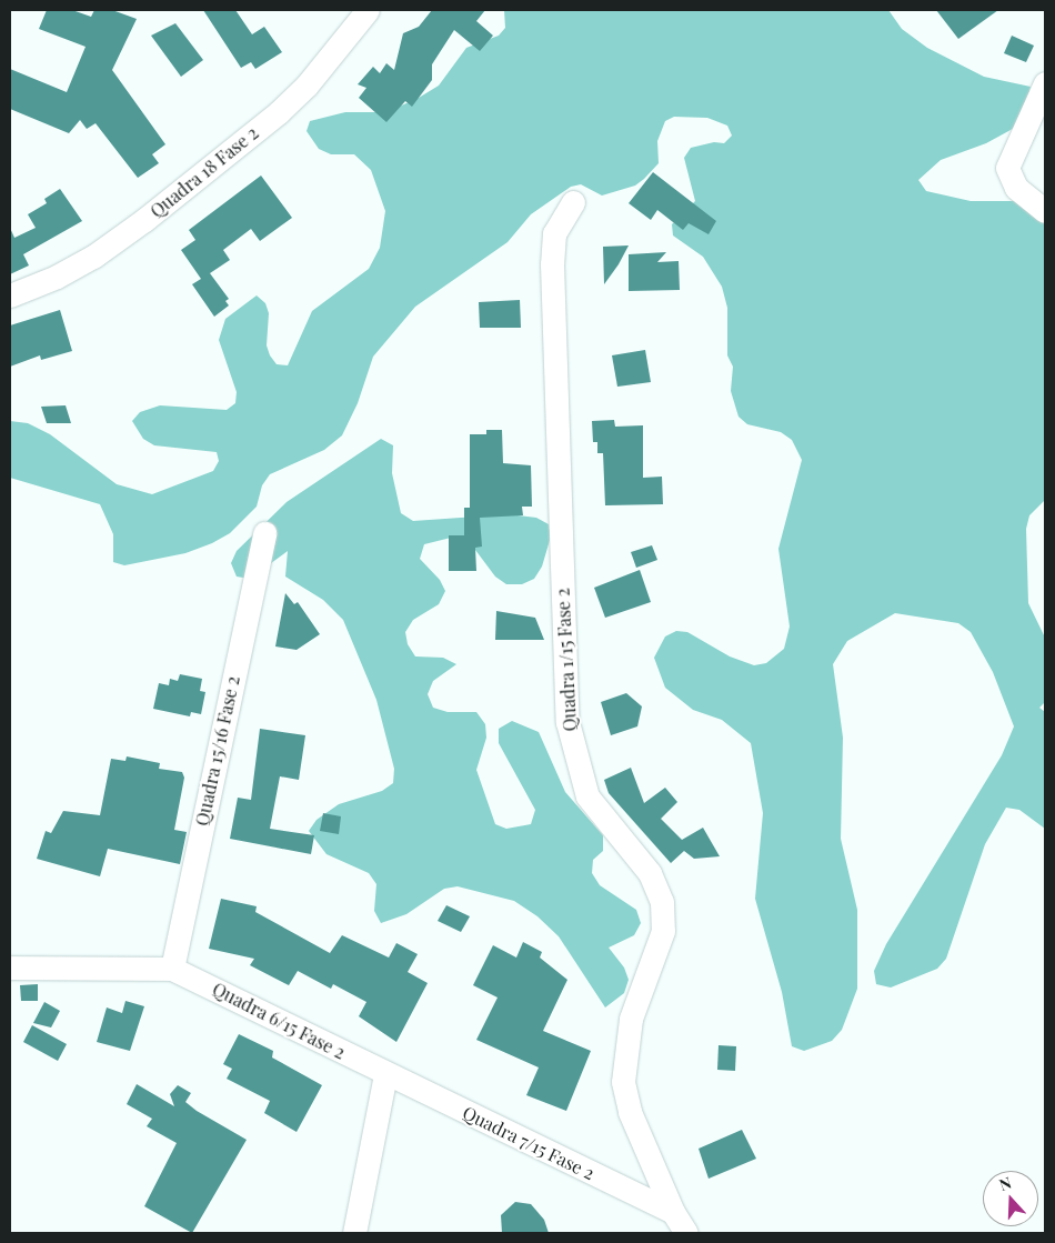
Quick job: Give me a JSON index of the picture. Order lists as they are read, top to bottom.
{
  "streets": {
    "street": [
      "Quadra 18 Fase 2",
      "Quadra 1/15 Fase 2",
      "Quadra 15/16 Fase 2",
      "Quadra 6/15 Fase 2",
      "Quadra 7/15 Fase 2"
    ]
  },
  "crossings": [
    ["Quadra 1/15 Fase 2", "Quadra 7/15 Fase 2"],
    ["Quadra 15/16 Fase 2", "Quadra 6/15 Fase 2"],
    ["Quadra 6/15 Fase 2", "Quadra 7/15 Fase 2"]
  ],
  "north": "top"
}
